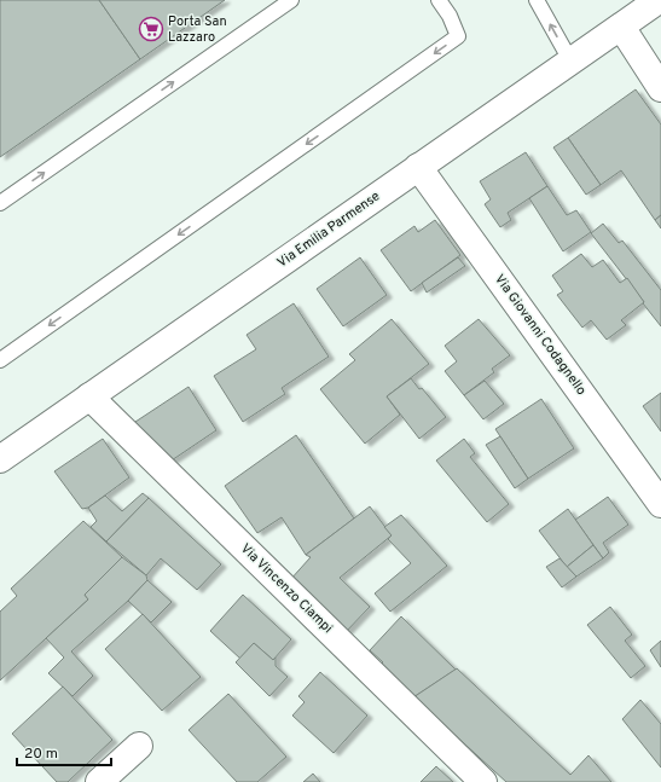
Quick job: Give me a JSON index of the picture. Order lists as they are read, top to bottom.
{
  "streets": {
    "street": ["Via Emilia Parmense", "Via Giovanni Codagnello", "Via Vincenzo Ciampi"]
  },
  "crossings": [
    ["Via Emilia Parmense", "Via Giovanni Codagnello"],
    ["Via Emilia Parmense", "Via Vincenzo Ciampi"]
  ],
  "places": {
    "supermarket": ["Porta San Lazzaro"]
  },
  "scale_bar": "20 m"
}
